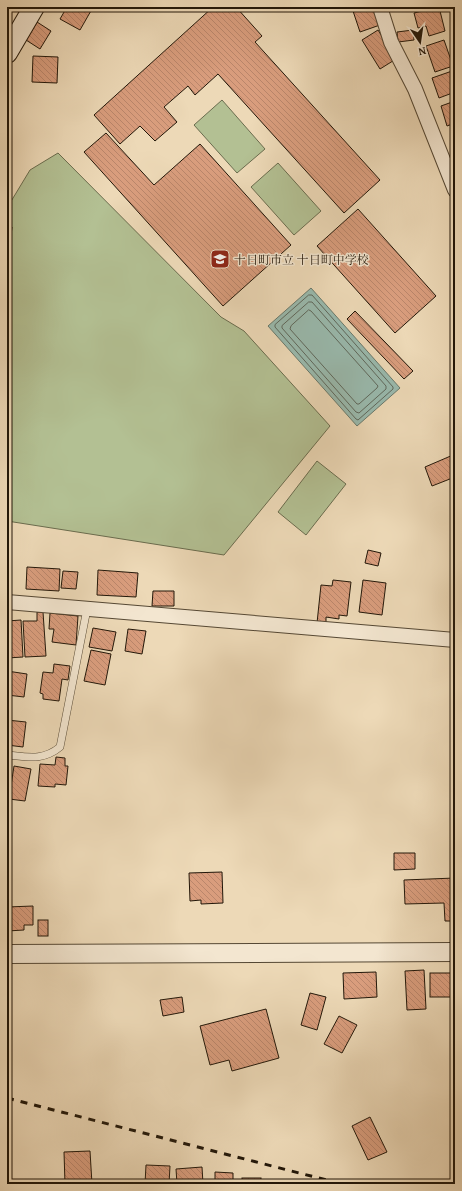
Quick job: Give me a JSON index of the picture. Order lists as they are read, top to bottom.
{
  "places": {
    "school or university": ["十日町市立 十日町中学校"]
  },
  "north": "bottom"
}
